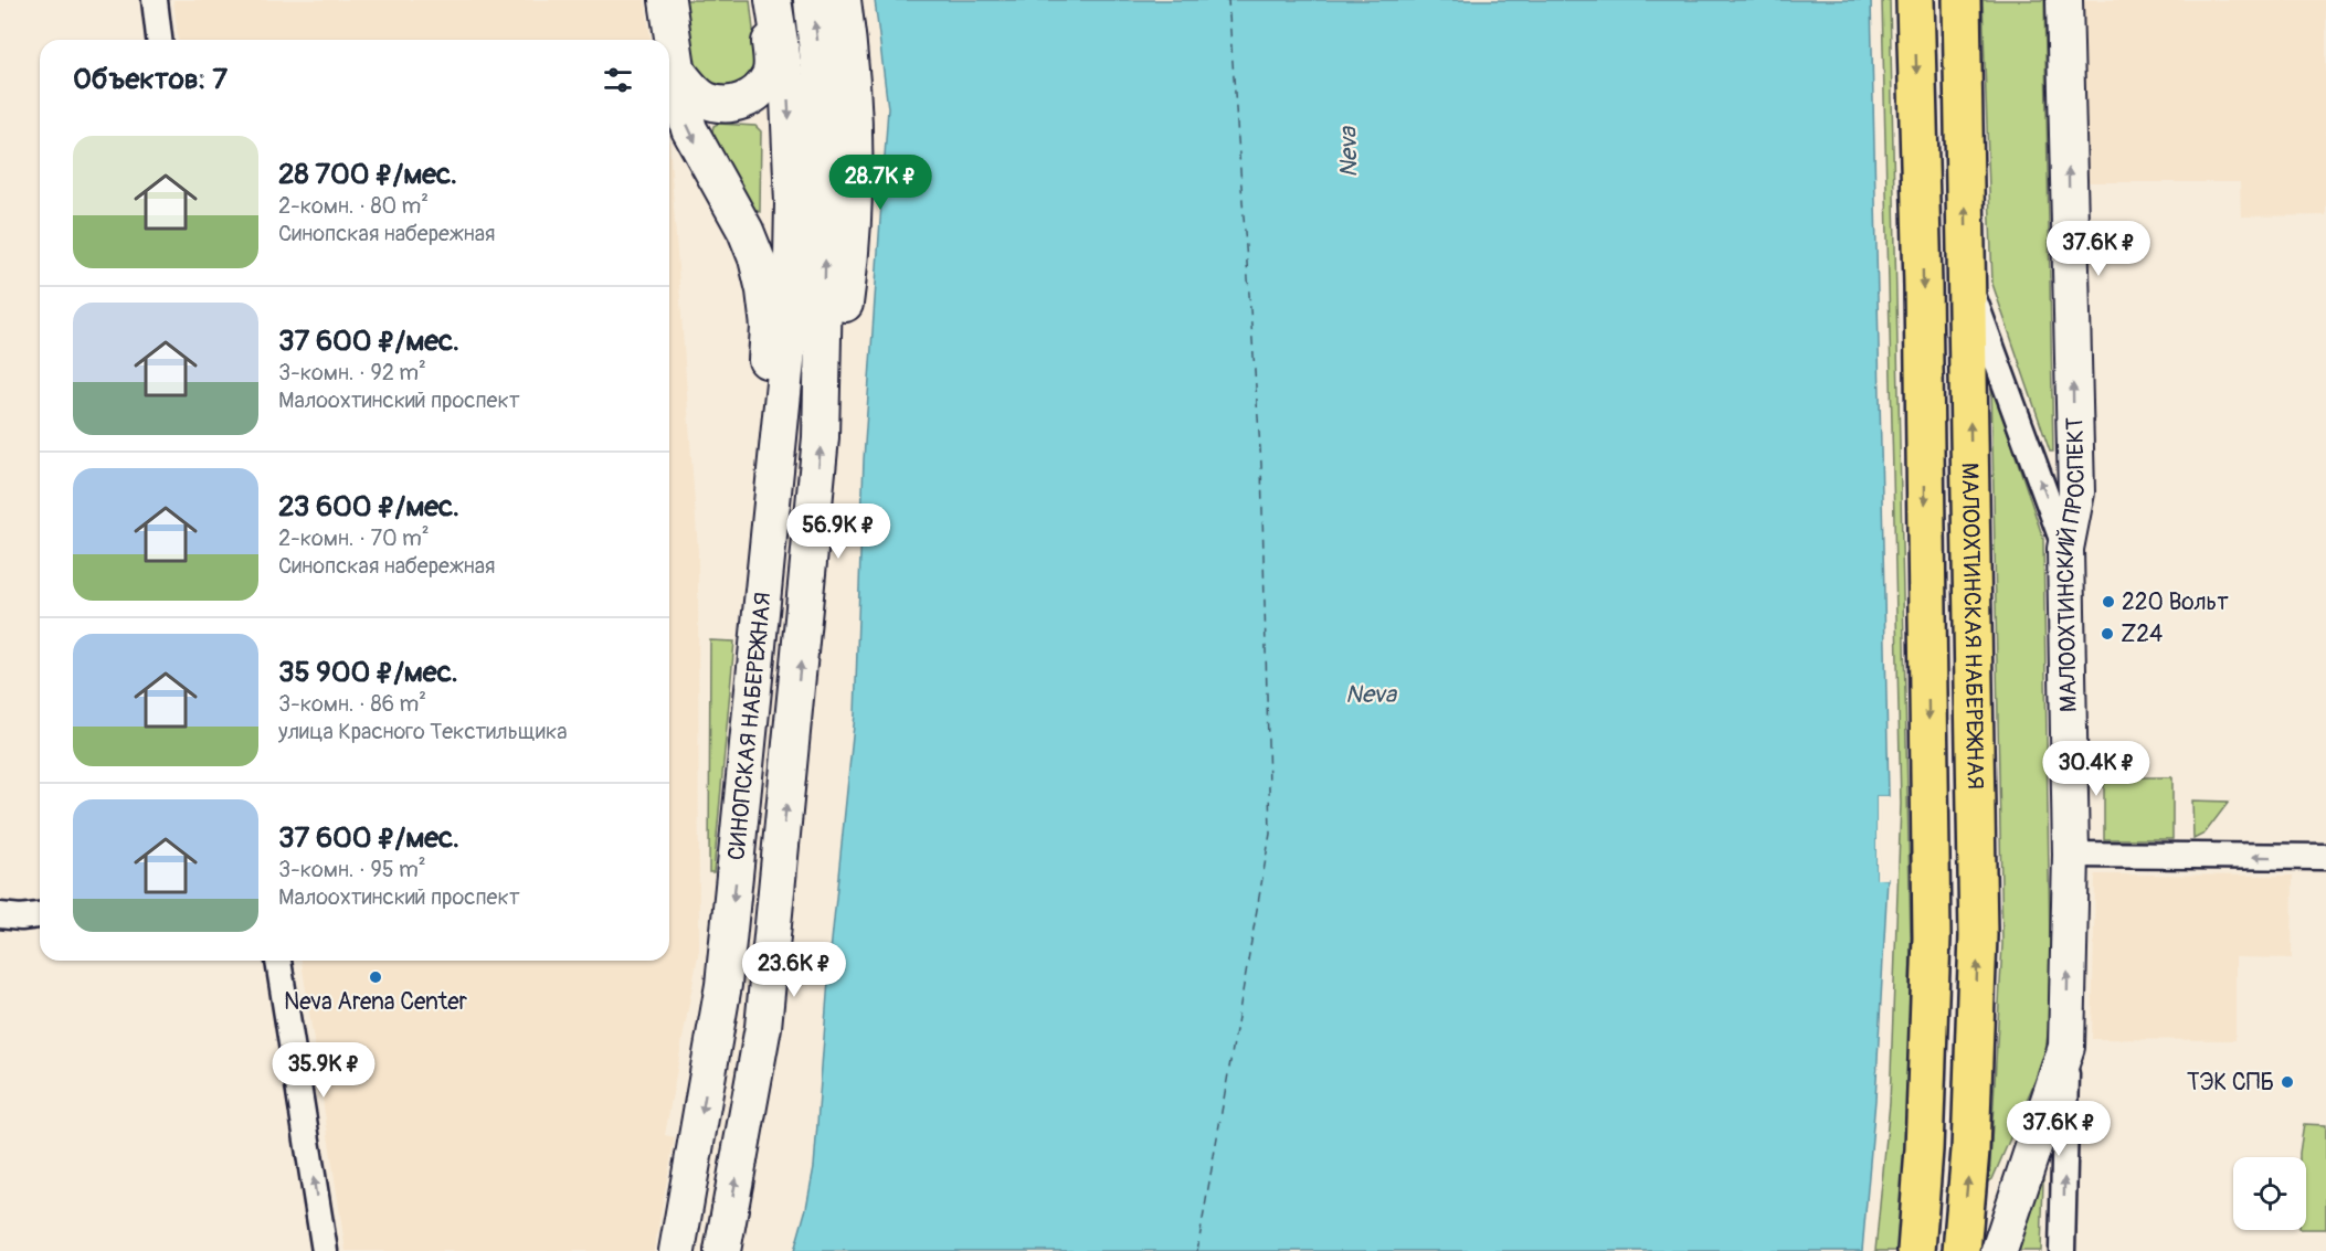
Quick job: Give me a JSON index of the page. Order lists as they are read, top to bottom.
{
  "streets": {
    "main road": ["МАЛООХТИНСКИЙ ПРОСПЕКТ", "МАЛООХТИНСКАЯ НАБЕРЕЖНАЯ", "СИНОПСКАЯ НАБЕРЕЖНАЯ"]
  },
  "one_way": ["МАЛООХТИНСКИЙ ПРОСПЕКТ"],
  "water": ["Neva"],
  "places": [
    "220 Вольт",
    "Z24",
    "Neva Arena Center",
    "ТЭК СПБ"
  ],
  "page": {
    "heading": "Объектов: 7",
    "list": [
      {
        "name": "28 700 ₽/мес.",
        "note": "2-комн. · 80 m² · Синопская набережная"
      },
      {
        "name": "37 600 ₽/мес.",
        "note": "3-комн. · 92 m² · Малоохтинский проспект"
      },
      {
        "name": "23 600 ₽/мес.",
        "note": "2-комн. · 70 m² · Синопская набережная"
      },
      {
        "name": "35 900 ₽/мес.",
        "note": "3-комн. · 86 m² · улица Красного Текстильщика"
      },
      {
        "name": "37 600 ₽/мес.",
        "note": "3-комн. · 95 m² · Малоохтинский проспект"
      }
    ],
    "price": [
      "28.7K ₽",
      "37.6K ₽",
      "56.9K ₽",
      "30.4K ₽",
      "23.6K ₽",
      "35.9K ₽",
      "37.6K ₽"
    ]
  }
}
